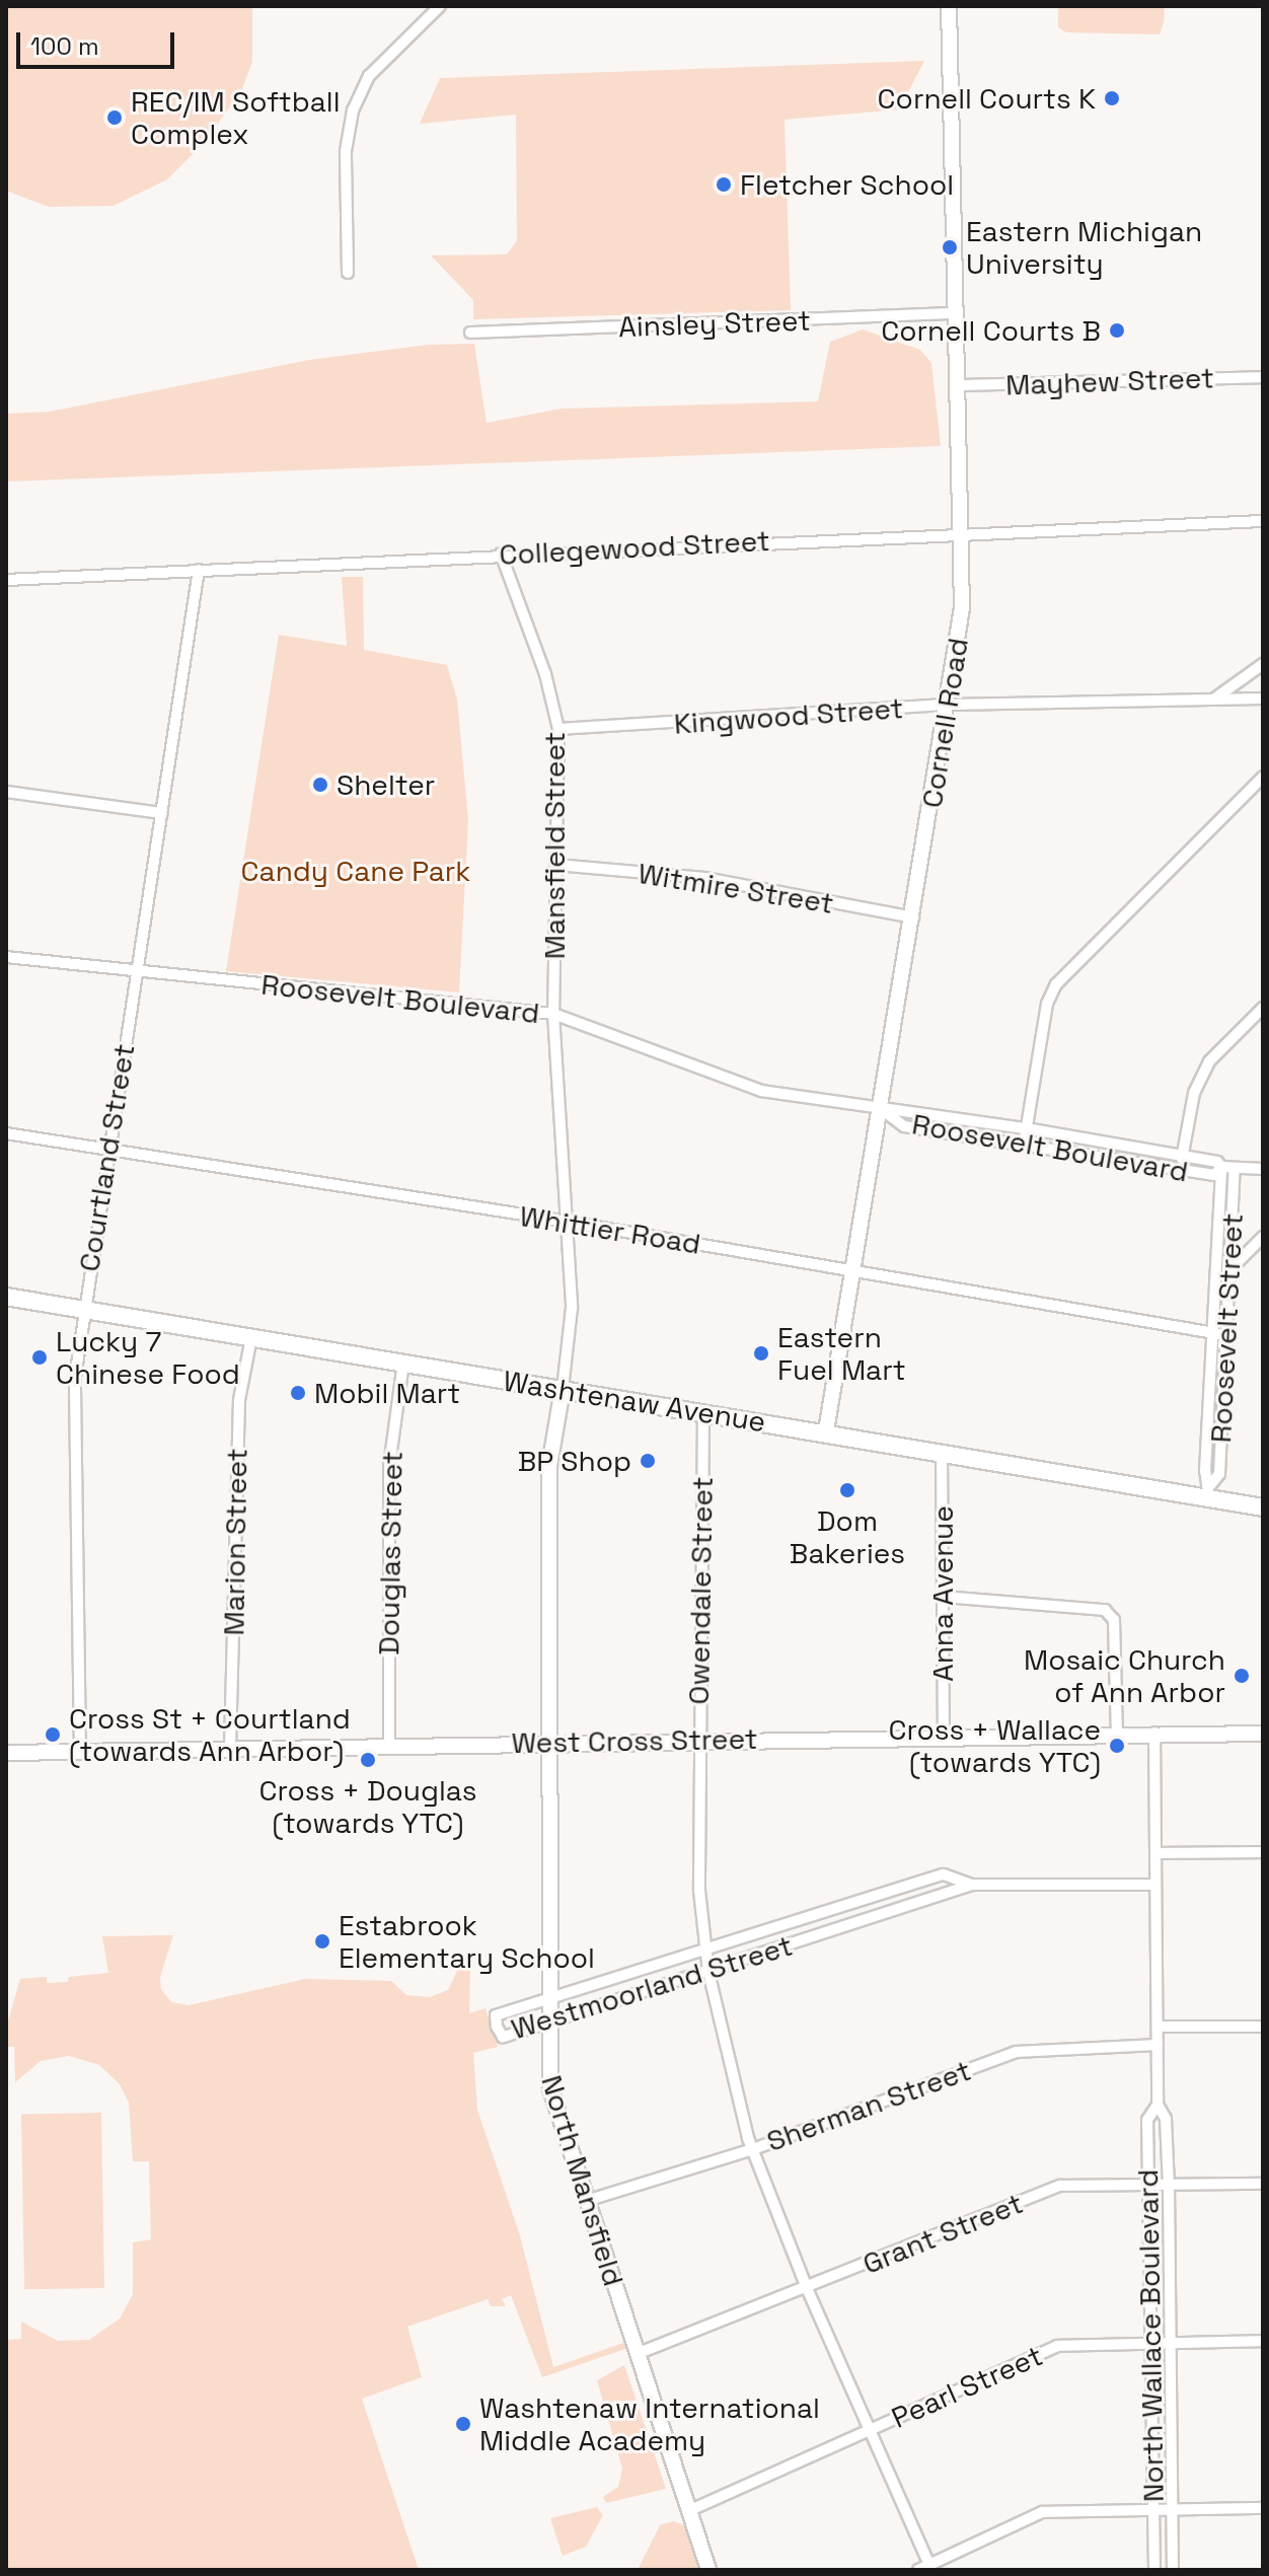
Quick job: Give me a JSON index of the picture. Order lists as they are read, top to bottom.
{
  "streets": {
    "main road": ["Washtenaw Avenue"],
    "street": [
      "Ainsley Street",
      "Mayhew Street",
      "Collegewood Street",
      "Kingwood Street",
      "Cornell Road",
      "Mansfield Street",
      "Witmire Street",
      "Roosevelt Boulevard",
      "Courtland Street",
      "Whittier Road",
      "Roosevelt Street",
      "Marion Street",
      "Douglas Street",
      "Owendale Street",
      "Anna Avenue",
      "West Cross Street",
      "Westmoorland Street",
      "Sherman Street",
      "North Mansfield",
      "Grant Street",
      "North Wallace Boulevard",
      "Pearl Street"
    ]
  },
  "crossings": [
    ["Ainsley Street", "Cornell Road"],
    ["Mayhew Street", "Cornell Road"],
    ["Collegewood Street", "Cornell Road"],
    ["Collegewood Street", "Mansfield Street"],
    ["Collegewood Street", "Courtland Street"],
    ["Kingwood Street", "Cornell Road"],
    ["Kingwood Street", "Mansfield Street"],
    ["Cornell Road", "Witmire Street"],
    ["Cornell Road", "Roosevelt Boulevard"],
    ["Cornell Road", "Whittier Road"],
    ["Cornell Road", "Washtenaw Avenue"],
    ["Mansfield Street", "Witmire Street"],
    ["Mansfield Street", "Roosevelt Boulevard"],
    ["Mansfield Street", "Whittier Road"],
    ["Mansfield Street", "Washtenaw Avenue"],
    ["Mansfield Street", "North Mansfield"],
    ["Roosevelt Boulevard", "Courtland Street"],
    ["Roosevelt Boulevard", "Roosevelt Street"],
    ["Courtland Street", "Whittier Road"],
    ["Courtland Street", "Washtenaw Avenue"],
    ["Courtland Street", "West Cross Street"],
    ["Whittier Road", "Roosevelt Street"],
    ["Roosevelt Street", "Washtenaw Avenue"],
    ["Washtenaw Avenue", "Marion Street"],
    ["Washtenaw Avenue", "Douglas Street"],
    ["Washtenaw Avenue", "Owendale Street"],
    ["Washtenaw Avenue", "Anna Avenue"],
    ["Washtenaw Avenue", "North Mansfield"],
    ["Marion Street", "West Cross Street"],
    ["Douglas Street", "West Cross Street"],
    ["Owendale Street", "West Cross Street"],
    ["Owendale Street", "Westmoorland Street"],
    ["Owendale Street", "Sherman Street"],
    ["Owendale Street", "Grant Street"],
    ["Owendale Street", "Pearl Street"],
    ["Anna Avenue", "West Cross Street"],
    ["West Cross Street", "North Mansfield"],
    ["West Cross Street", "North Wallace Boulevard"],
    ["Westmoorland Street", "North Mansfield"],
    ["Westmoorland Street", "North Wallace Boulevard"],
    ["Sherman Street", "North Mansfield"],
    ["Sherman Street", "North Wallace Boulevard"],
    ["North Mansfield", "Grant Street"],
    ["North Mansfield", "Pearl Street"],
    ["Grant Street", "North Wallace Boulevard"],
    ["North Wallace Boulevard", "Pearl Street"]
  ],
  "parks": ["Candy Cane Park"],
  "places": [
    "Cornell Courts K",
    "REC/IM Softball Complex",
    "Fletcher School",
    "Eastern Michigan University",
    "Cornell Courts B",
    "Shelter",
    "Eastern Fuel Mart",
    "Lucky 7 Chinese Food",
    "Mobil Mart",
    "BP Shop",
    "Dom Bakeries",
    "Mosaic Church of Ann Arbor",
    "Cross St + Courtland (towards Ann Arbor)",
    "Cross + Wallace (towards YTC)",
    "Cross + Douglas (towards YTC)",
    "Estabrook Elementary School",
    "Washtenaw International Middle Academy"
  ],
  "scale_bar": "100 m"
}
